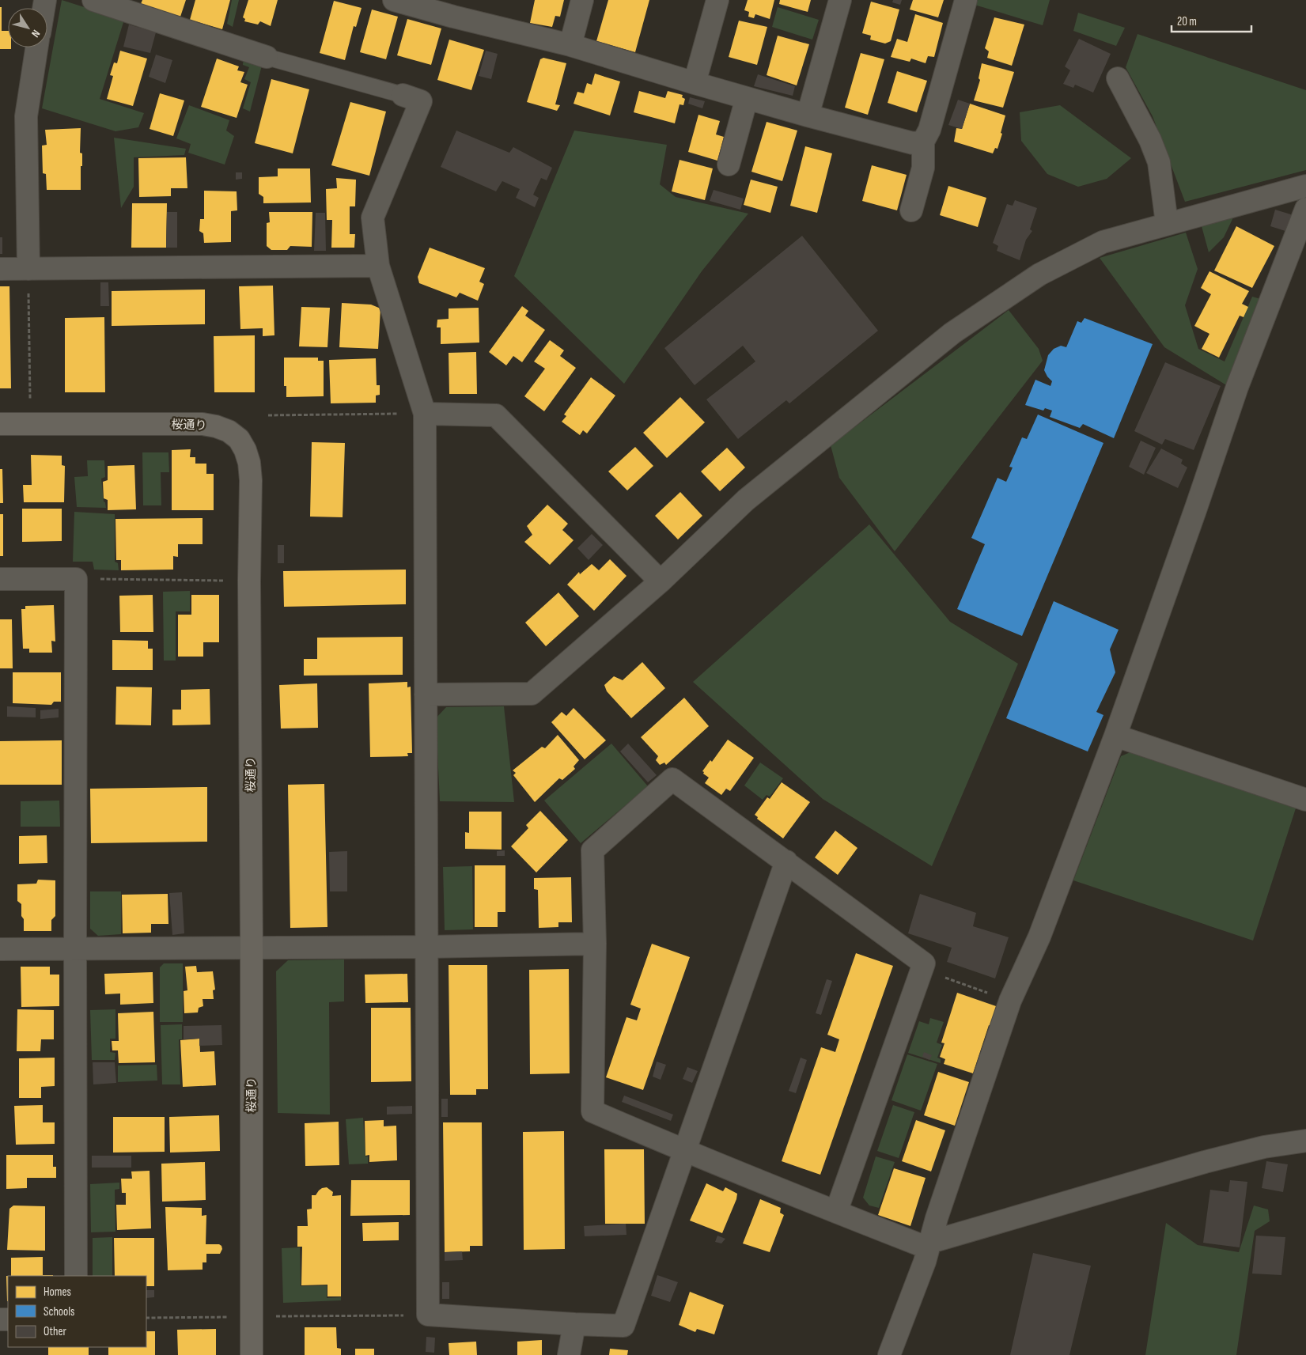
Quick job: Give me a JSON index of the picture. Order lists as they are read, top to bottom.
{
  "streets": {
    "street": ["桜通り"]
  },
  "legend": ["Homes", "Schools", "Other"],
  "scale_bar": "20 m",
  "north": "bottom right"
}
